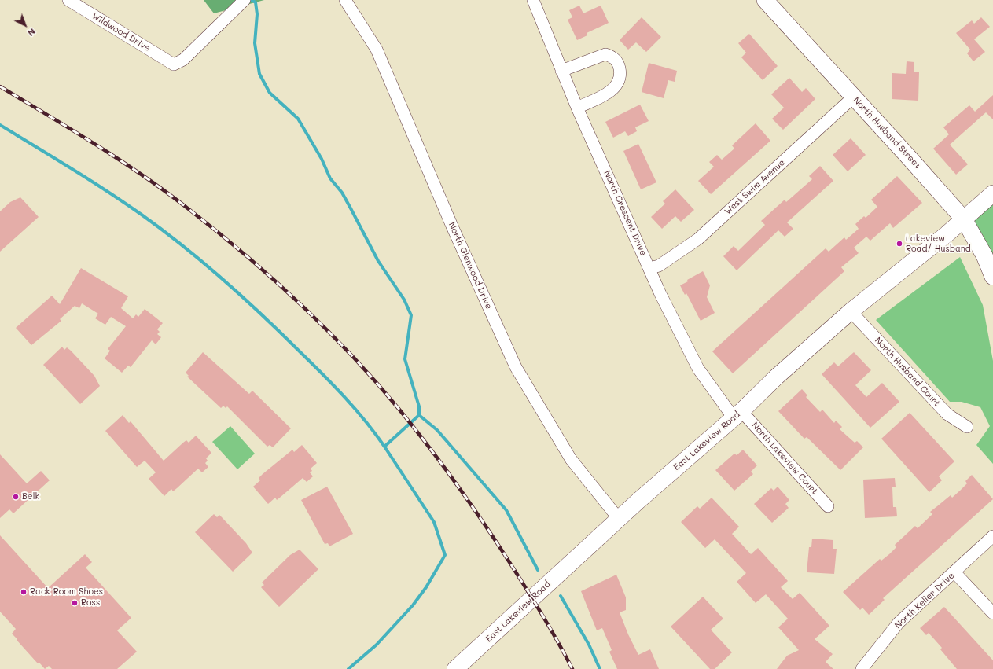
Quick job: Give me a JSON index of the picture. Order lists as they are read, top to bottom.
{
  "streets": {
    "main road": ["North Husband Street", "East Lakeview Road"],
    "street": [
      "Wildwood Drive",
      "West Swim Avenue",
      "North Crescent Drive",
      "North Glenwood Drive",
      "North Husband Court",
      "North Lakeview Court",
      "North Keller Drive"
    ]
  },
  "crossings": [
    ["North Husband Street", "West Swim Avenue"],
    ["North Husband Street", "East Lakeview Road"],
    ["West Swim Avenue", "North Crescent Drive"],
    ["North Crescent Drive", "East Lakeview Road"],
    ["North Crescent Drive", "North Lakeview Court"],
    ["North Glenwood Drive", "East Lakeview Road"],
    ["North Husband Court", "East Lakeview Road"],
    ["East Lakeview Road", "North Lakeview Court"]
  ],
  "places": [
    "Lakeview Road/ Husband",
    "Belk",
    "Rack Room Shoes",
    "Ross"
  ],
  "north": "bottom right"
}
